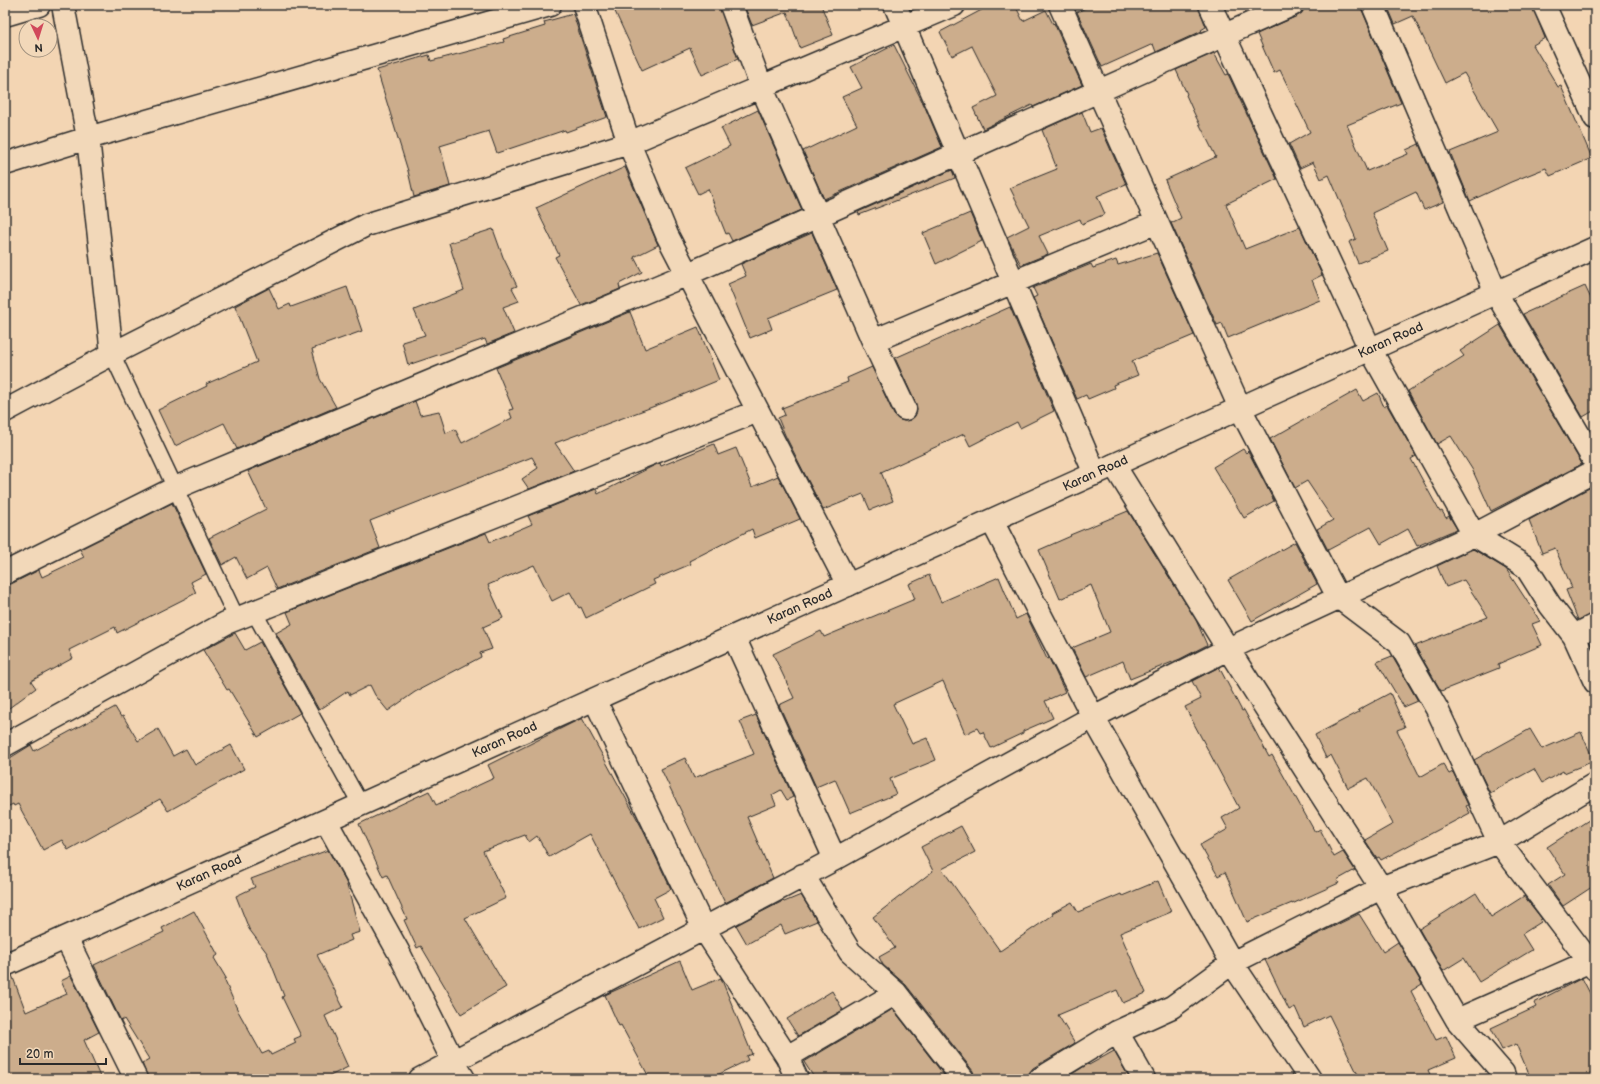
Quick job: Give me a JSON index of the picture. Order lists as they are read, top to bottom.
{
  "streets": {
    "street": ["Karan Road"]
  },
  "scale_bar": "20 m",
  "north": "bottom"
}
